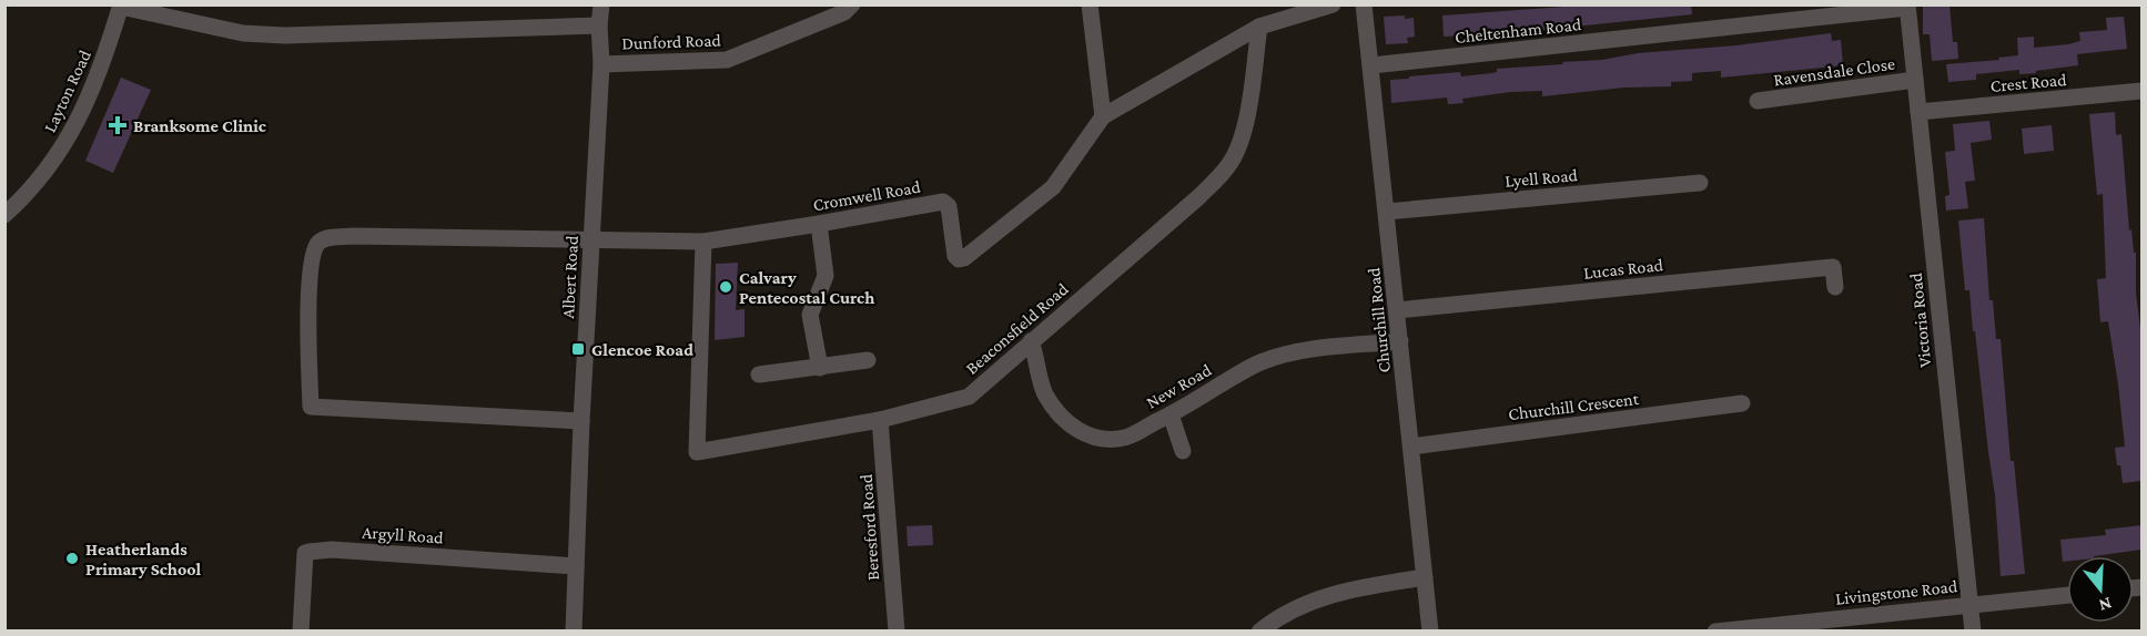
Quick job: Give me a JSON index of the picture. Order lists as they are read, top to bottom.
{
  "streets": {
    "street": [
      "Cheltenham Road",
      "Dunford Road",
      "Ravensdale Close",
      "Crest Road",
      "Layton Road",
      "Lyell Road",
      "Cromwell Road",
      "Lucas Road",
      "Albert Road",
      "Churchill Road",
      "Victoria Road",
      "Beaconsfield Road",
      "New Road",
      "Churchill Crescent",
      "Beresford Road",
      "Argyll Road",
      "Livingstone Road"
    ]
  },
  "crossings": [
    ["Cheltenham Road", "Churchill Road"],
    ["Cheltenham Road", "Victoria Road"],
    ["Dunford Road", "Albert Road"],
    ["Ravensdale Close", "Victoria Road"],
    ["Crest Road", "Victoria Road"],
    ["Lyell Road", "Churchill Road"],
    ["Cromwell Road", "Albert Road"],
    ["Cromwell Road", "Beaconsfield Road"],
    ["Lucas Road", "Churchill Road"],
    ["Albert Road", "Argyll Road"],
    ["Churchill Road", "New Road"],
    ["Churchill Road", "Churchill Crescent"],
    ["Victoria Road", "Livingstone Road"],
    ["Beaconsfield Road", "New Road"],
    ["Beaconsfield Road", "Beresford Road"]
  ],
  "places": {
    "health": ["Branksome Clinic"],
    "other": ["Calvary Pentecostal Curch", "Heatherlands Primary School"],
    "transit": ["Glencoe Road"]
  },
  "north": "bottom"
}
